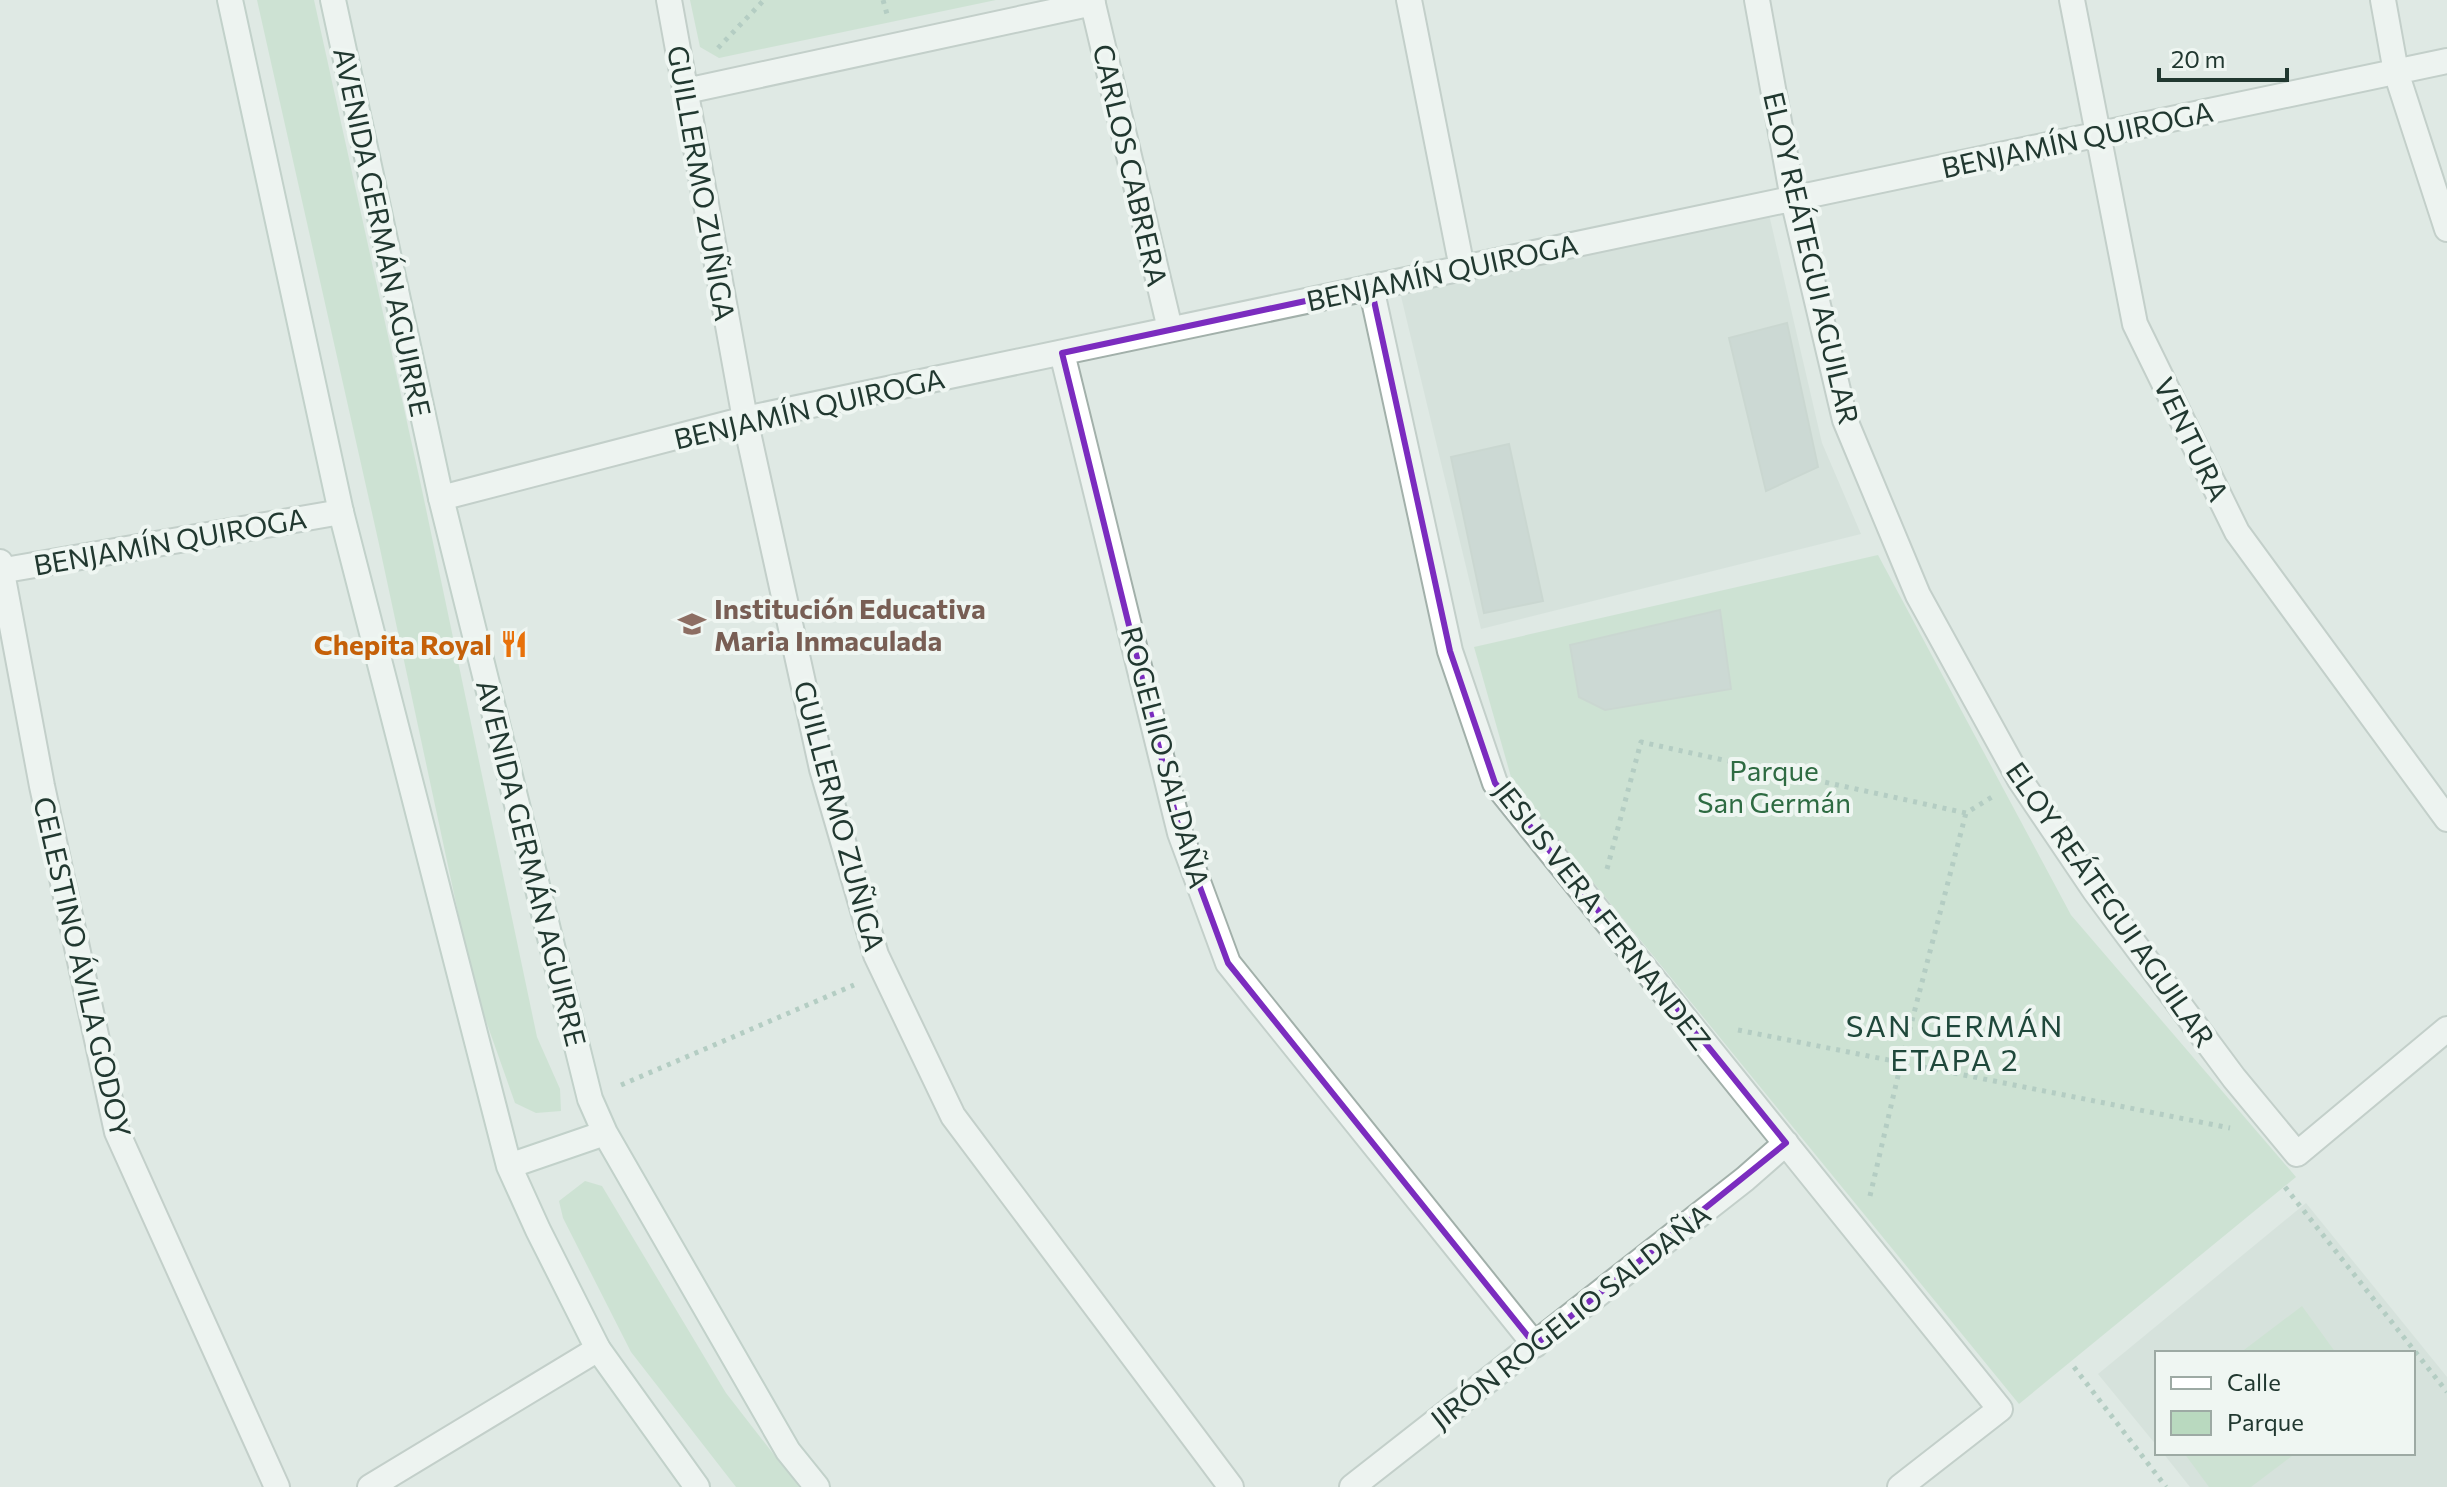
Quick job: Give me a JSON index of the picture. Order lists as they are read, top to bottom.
{
  "streets": {
    "street": [
      "BENJAMÍN QUIROGA",
      "CARLOS CABRERA",
      "GUILLERMO ZUÑIGA",
      "AVENIDA GERMÁN AGUIRRE",
      "ELOY REÁTEGUI AGUILAR",
      "VENTURA",
      "ROGELIIO SALDAÑA",
      "JESUS VERA FERNANDEZ",
      "CELESTINO ÁVILA GODOY",
      "JIRÓN ROGELIO SALDAÑA"
    ]
  },
  "crossings": [
    ["BENJAMÍN QUIROGA", "CARLOS CABRERA"],
    ["BENJAMÍN QUIROGA", "GUILLERMO ZUÑIGA"],
    ["BENJAMÍN QUIROGA", "AVENIDA GERMÁN AGUIRRE"],
    ["BENJAMÍN QUIROGA", "ELOY REÁTEGUI AGUILAR"],
    ["BENJAMÍN QUIROGA", "VENTURA"],
    ["BENJAMÍN QUIROGA", "ROGELIIO SALDAÑA"],
    ["BENJAMÍN QUIROGA", "JESUS VERA FERNANDEZ"],
    ["BENJAMÍN QUIROGA", "CELESTINO ÁVILA GODOY"],
    ["ROGELIIO SALDAÑA", "JIRÓN ROGELIO SALDAÑA"],
    ["JESUS VERA FERNANDEZ", "JIRÓN ROGELIO SALDAÑA"]
  ],
  "districts": ["SAN GERMÁN ETAPA 2"],
  "parks": ["Parque San Germán"],
  "places": {
    "school or university": ["Institución Educativa Maria Inmaculada"],
    "restaurant": ["Chepita Royal"]
  },
  "legend": ["Calle", "Parque"],
  "scale_bar": "20 m"
}
